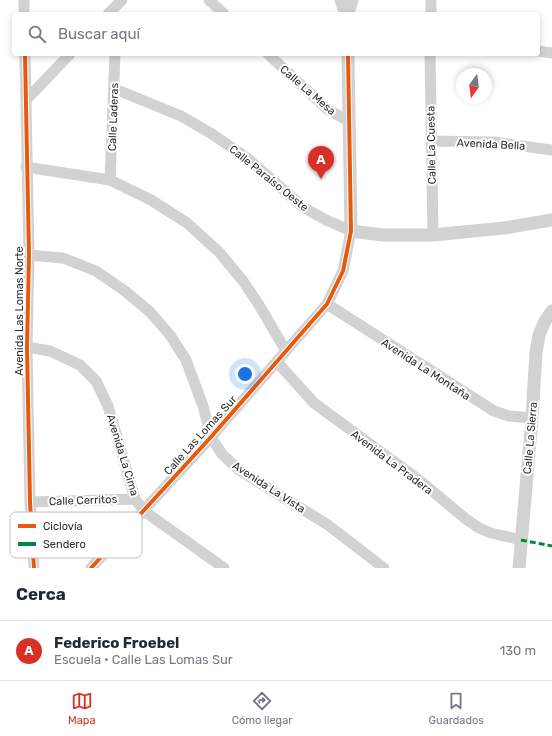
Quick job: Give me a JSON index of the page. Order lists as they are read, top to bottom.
{
  "streets": {
    "street": [
      "Calle La Mesa",
      "Calle Laderas",
      "Avenida Bella",
      "Calle La Cuesta",
      "Calle Paraíso Oeste",
      "Avenida Las Lomas Norte",
      "Avenida La Montaña",
      "Calle Las Lomas Sur",
      "Calle La Sierra",
      "Avenida La Cima",
      "Avenida La Pradera",
      "Avenida La Vista",
      "Calle Cerritos"
    ]
  },
  "crossings": [
    ["Calle La Mesa", "Calle Las Lomas Sur"],
    ["Calle Laderas", "Calle Paraíso Oeste"],
    ["Avenida Bella", "Calle La Cuesta"],
    ["Calle La Cuesta", "Calle Paraíso Oeste"],
    ["Calle Paraíso Oeste", "Calle Las Lomas Sur"],
    ["Avenida Las Lomas Norte", "Avenida La Cima"],
    ["Avenida Las Lomas Norte", "Avenida La Vista"],
    ["Avenida Las Lomas Norte", "Calle Cerritos"],
    ["Avenida La Montaña", "Calle Las Lomas Sur"],
    ["Avenida La Montaña", "Calle La Sierra"],
    ["Calle Las Lomas Sur", "Avenida La Cima"],
    ["Calle Las Lomas Sur", "Avenida La Pradera"],
    ["Calle Las Lomas Sur", "Avenida La Vista"],
    ["Calle La Sierra", "Avenida La Pradera"],
    ["Avenida La Cima", "Calle Cerritos"]
  ],
  "legend": ["Ciclovía", "Sendero"],
  "north": "bottom",
  "page": {
    "search": "Buscar aquí",
    "pins": "A",
    "heading": "Cerca",
    "list": [
      {
        "mark": "A",
        "name": "Federico Froebel",
        "note": "Escuela · Calle Las Lomas Sur",
        "value": "130 m"
      }
    ],
    "nav": ["Mapa", "Cómo llegar", "Guardados"]
  }
}
